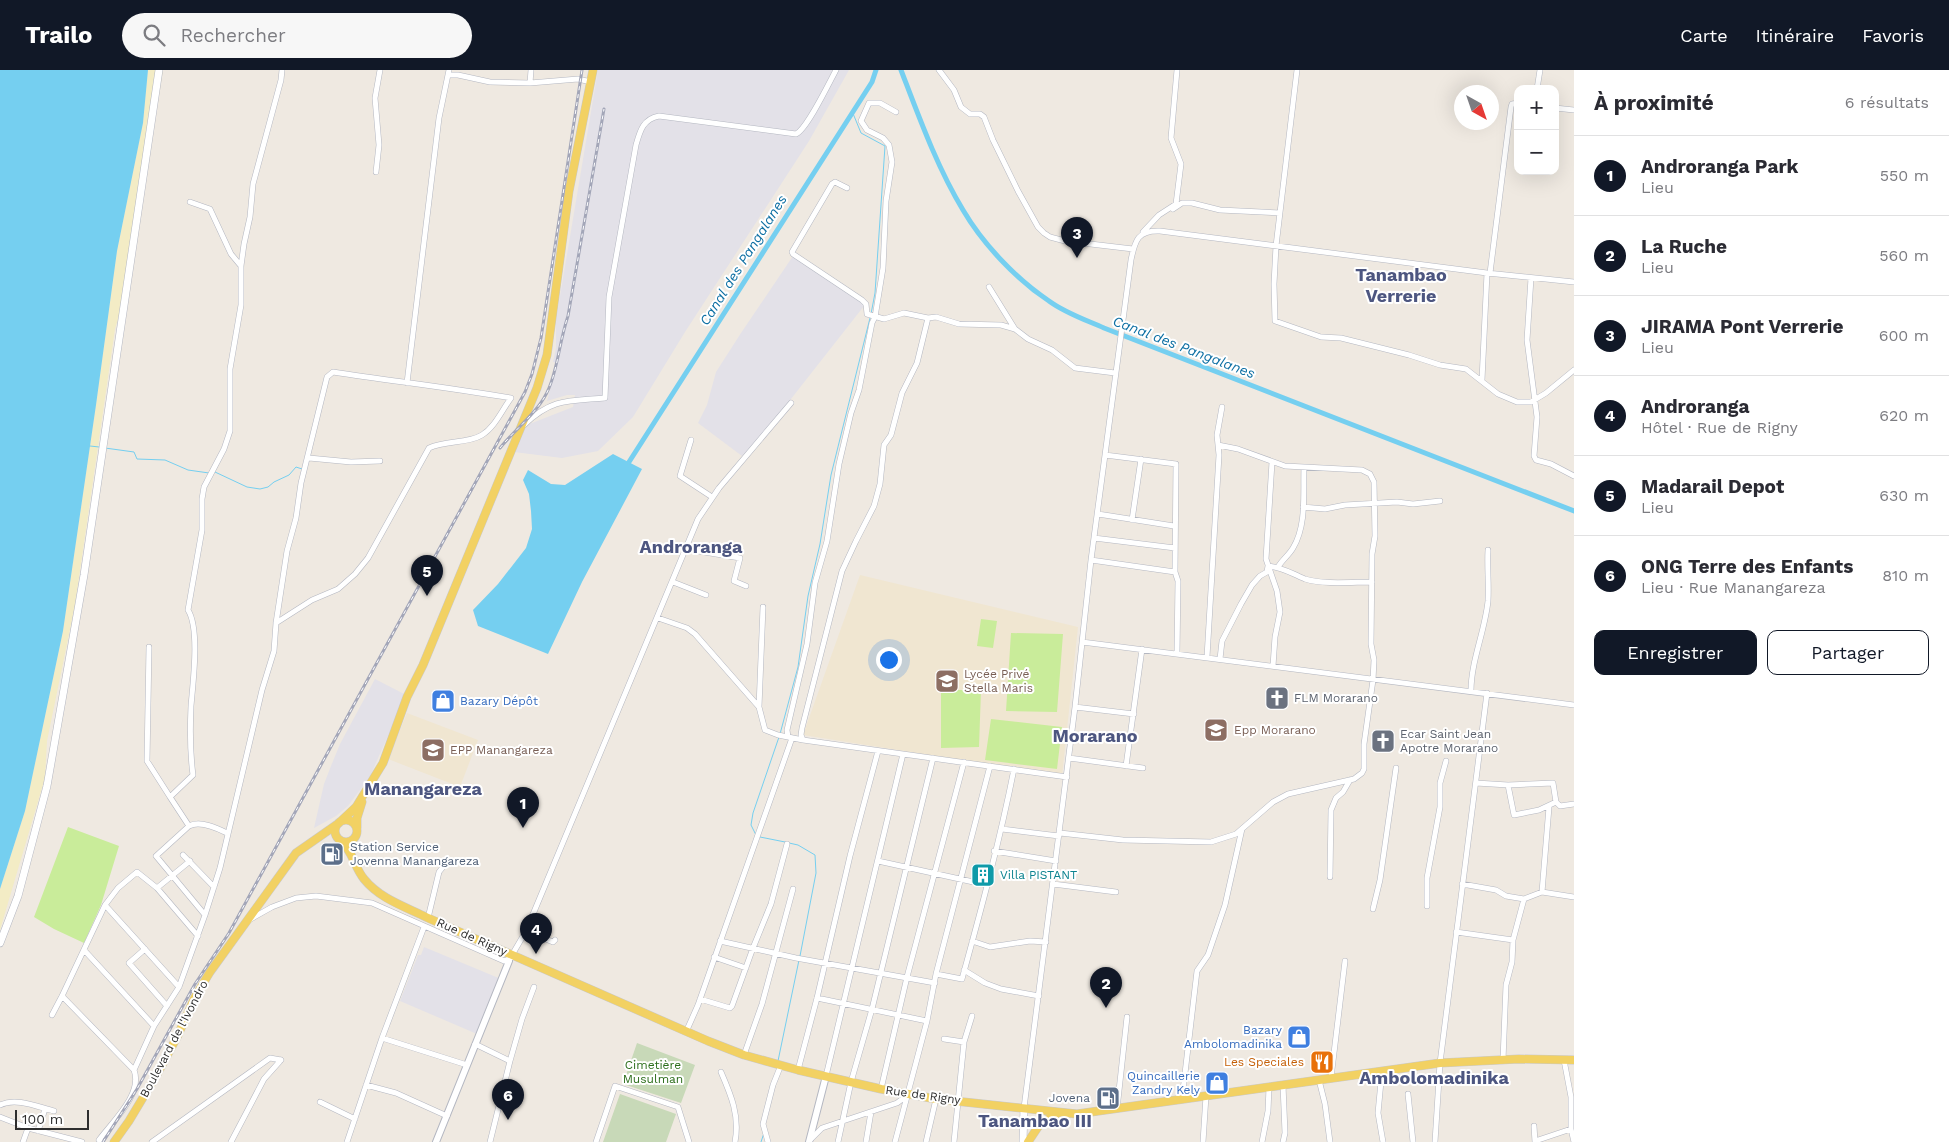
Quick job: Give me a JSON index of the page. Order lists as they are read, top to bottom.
{
  "streets": {
    "main road": ["Rue de Rigny", "Boulevard de l'Ivondro"]
  },
  "crossings": [
    ["Rue de Rigny", "Boulevard de l'Ivondro"]
  ],
  "districts": [
    "Tanambao Verrerie",
    "Androranga",
    "Morarano",
    "Manangareza",
    "Ambolomadinika",
    "Tanambao III"
  ],
  "water": ["Canal des Pangalanes"],
  "parks": ["Cimetière Musulman"],
  "places": {
    "school or university": ["Lycée Privé Stella Maris", "Epp Morarano", "EPP Manangareza"],
    "church": ["FLM Morarano", "Ecar Saint Jean Apotre Morarano"],
    "shop": ["Bazary Dépôt", "Bazary Ambolomadinika", "Quincaillerie Zandry Kely"],
    "fuel station": ["Station Service Jovenna Manangareza", "Jovena"],
    "building": ["Villa PISTANT"],
    "restaurant": ["Les Speciales"]
  },
  "scale_bar": "100 m",
  "north": "bottom right",
  "page": {
    "header": "Trailo",
    "search": "Rechercher",
    "nav": ["Carte", "Itinéraire", "Favoris"],
    "heading": ["À proximité", "6 résultats"],
    "map_buttons": ["+", "−"],
    "list": [
      {
        "mark": "1",
        "name": "Androranga Park",
        "note": "Lieu",
        "value": "550 m"
      },
      {
        "mark": "2",
        "name": "La Ruche",
        "note": "Lieu",
        "value": "560 m"
      },
      {
        "mark": "3",
        "name": "JIRAMA Pont Verrerie",
        "note": "Lieu",
        "value": "600 m"
      },
      {
        "mark": "4",
        "name": "Androranga",
        "note": "Hôtel · Rue de Rigny",
        "value": "620 m"
      },
      {
        "mark": "5",
        "name": "Madarail Depot",
        "note": "Lieu",
        "value": "630 m"
      },
      {
        "mark": "6",
        "name": "ONG Terre des Enfants",
        "note": "Lieu · Rue Manangareza",
        "value": "810 m"
      }
    ],
    "pins": [
      "3",
      "5",
      "1",
      "4",
      "2",
      "6"
    ],
    "buttons": ["Enregistrer", "Partager"],
    "scale": "100 m"
  }
}
